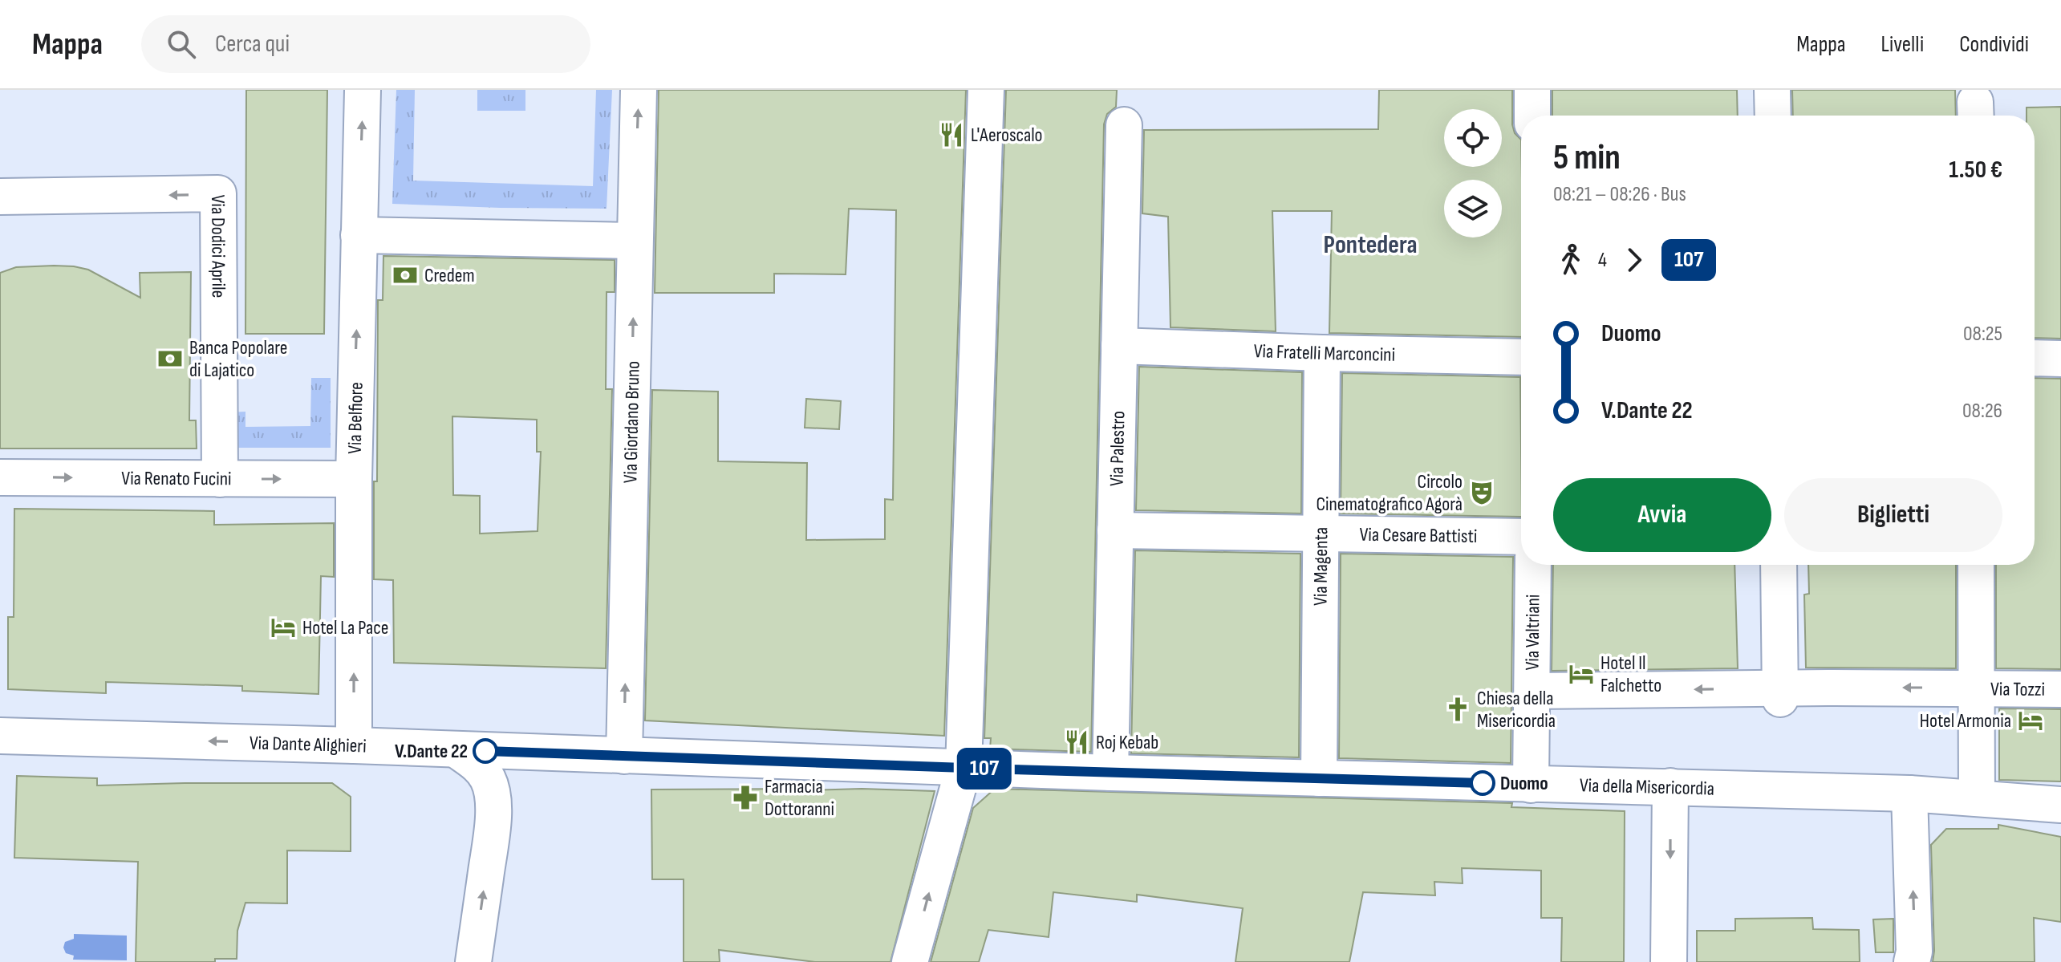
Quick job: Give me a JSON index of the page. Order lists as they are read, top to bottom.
{
  "streets": {
    "street": [
      "Via Dodici Aprile",
      "Via Fratelli Marconcini",
      "Via Belfiore",
      "Via Giordano Bruno",
      "Via Palestro",
      "Via Renato Fucini",
      "Via Cesare Battisti",
      "Via Magenta",
      "Via Valtriani",
      "Via Tozzi",
      "Via Dante Alighieri",
      "Via della Misericordia"
    ]
  },
  "crossings": [
    ["Via Dodici Aprile", "Via Renato Fucini"],
    ["Via Fratelli Marconcini", "Via Palestro"],
    ["Via Fratelli Marconcini", "Via Magenta"],
    ["Via Belfiore", "Via Renato Fucini"],
    ["Via Belfiore", "Via Dante Alighieri"],
    ["Via Giordano Bruno", "Via Dante Alighieri"],
    ["Via Palestro", "Via Cesare Battisti"],
    ["Via Palestro", "Via della Misericordia"],
    ["Via Cesare Battisti", "Via Magenta"],
    ["Via Magenta", "Via della Misericordia"],
    ["Via Valtriani", "Via Tozzi"],
    ["Via Valtriani", "Via della Misericordia"],
    ["Via Dante Alighieri", "Via della Misericordia"]
  ],
  "one_way": [
    "Via Belfiore",
    "Via Giordano Bruno",
    "Via Renato Fucini",
    "Via Tozzi",
    "Via Dante Alighieri"
  ],
  "districts": ["Pontedera"],
  "places": {
    "restaurant": ["L'Aeroscalo", "Roj Kebab"],
    "bank": ["Credem", "Banca Popolare di Lajatico"],
    "theatre": ["Circolo Cinematografico Agorà"],
    "hotel": ["Hotel La Pace", "Hotel Il Falchetto", "Hotel Armonia"],
    "church": ["Chiesa della Misericordia"],
    "other": ["V.Dante 22", "Duomo"],
    "pharmacy": ["Farmacia Dottoranni"]
  },
  "lines": ["bus line 107"],
  "page": {
    "header": "Mappa",
    "search": "Cerca qui",
    "nav": ["Mappa", "Livelli", "Condividi"],
    "on_map": "107",
    "heading": ["5 min", "08:21 – 08:26 · Bus", "1.50 €"],
    "legs": ["4", "107"],
    "list": [
      {
        "name": "Duomo",
        "value": "08:25"
      },
      {
        "name": "V.Dante 22",
        "value": "08:26"
      }
    ],
    "buttons": ["Avvia", "Biglietti"]
  }
}
